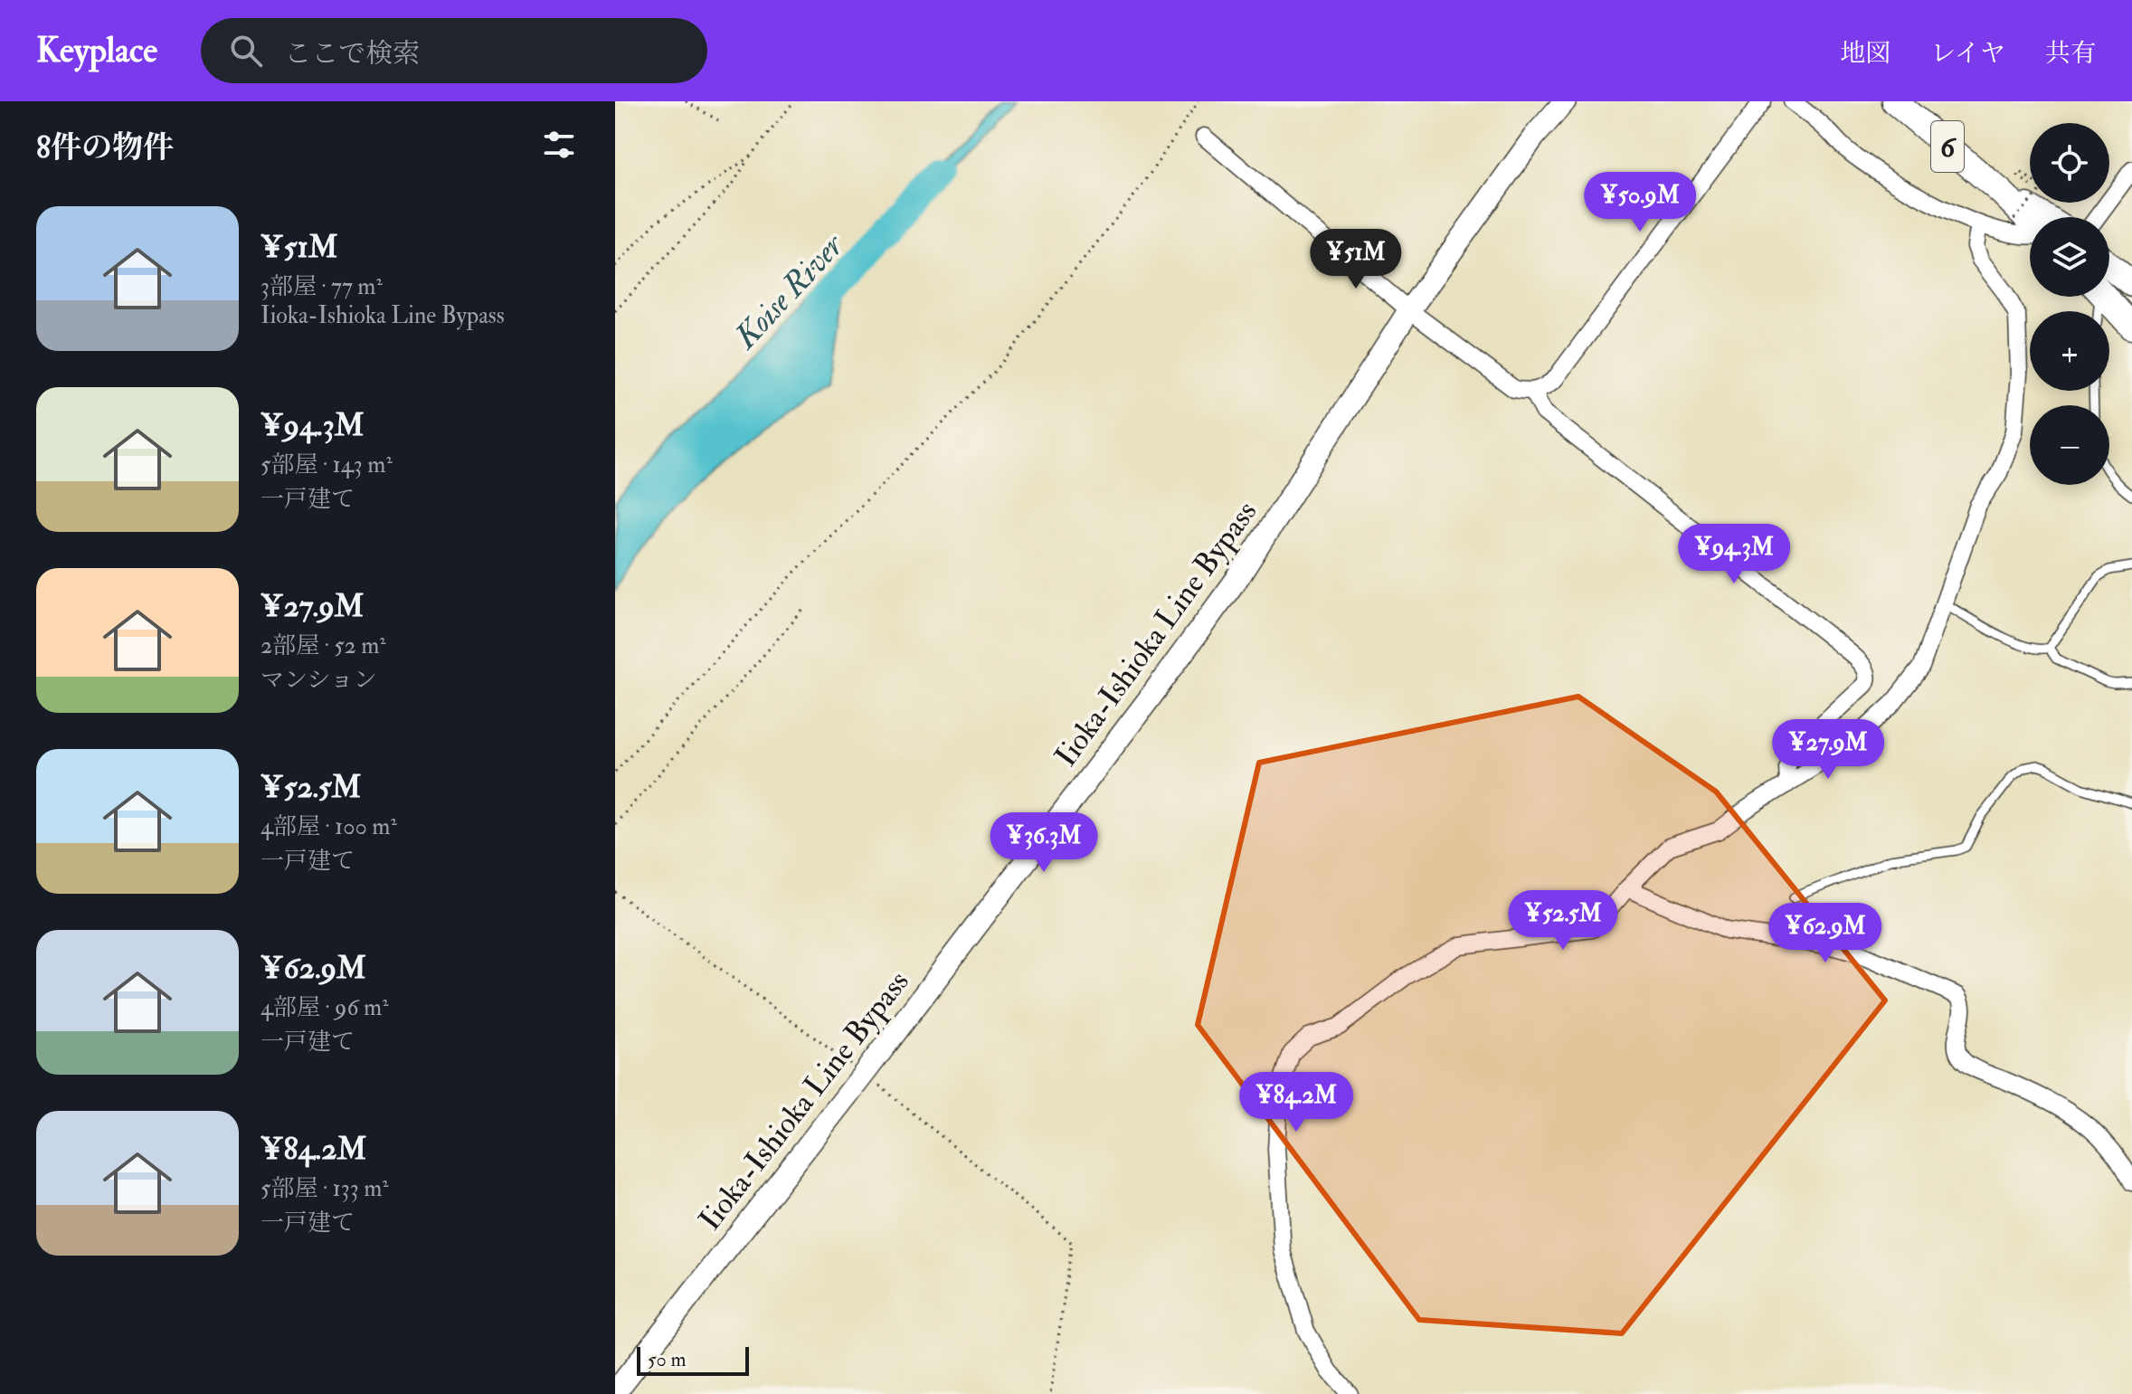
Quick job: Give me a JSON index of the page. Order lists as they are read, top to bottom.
{
  "streets": {
    "highway": ["6"],
    "main road": ["Iioka-Ishioka Line Bypass"]
  },
  "water": ["Koise River"],
  "scale_bar": "50 m",
  "page": {
    "header": "Keyplace",
    "search": "ここで検索",
    "nav": ["地図", "レイヤ", "共有"],
    "heading": "8件の物件",
    "map_buttons": ["+", "−"],
    "price": [
      "¥50.9M",
      "¥51M",
      "¥94.3M",
      "¥27.9M",
      "¥36.3M",
      "¥52.5M",
      "¥62.9M",
      "¥84.2M"
    ],
    "list": [
      {
        "name": "¥51M",
        "note": "3部屋 · 77 m² · Iioka-Ishioka Line Bypass"
      },
      {
        "name": "¥94.3M",
        "note": "5部屋 · 143 m² · 一戸建て"
      },
      {
        "name": "¥27.9M",
        "note": "2部屋 · 52 m² · マンション"
      },
      {
        "name": "¥52.5M",
        "note": "4部屋 · 100 m² · 一戸建て"
      },
      {
        "name": "¥62.9M",
        "note": "4部屋 · 96 m² · 一戸建て"
      },
      {
        "name": "¥84.2M",
        "note": "5部屋 · 133 m² · 一戸建て"
      }
    ],
    "scale": "50 m"
  }
}
